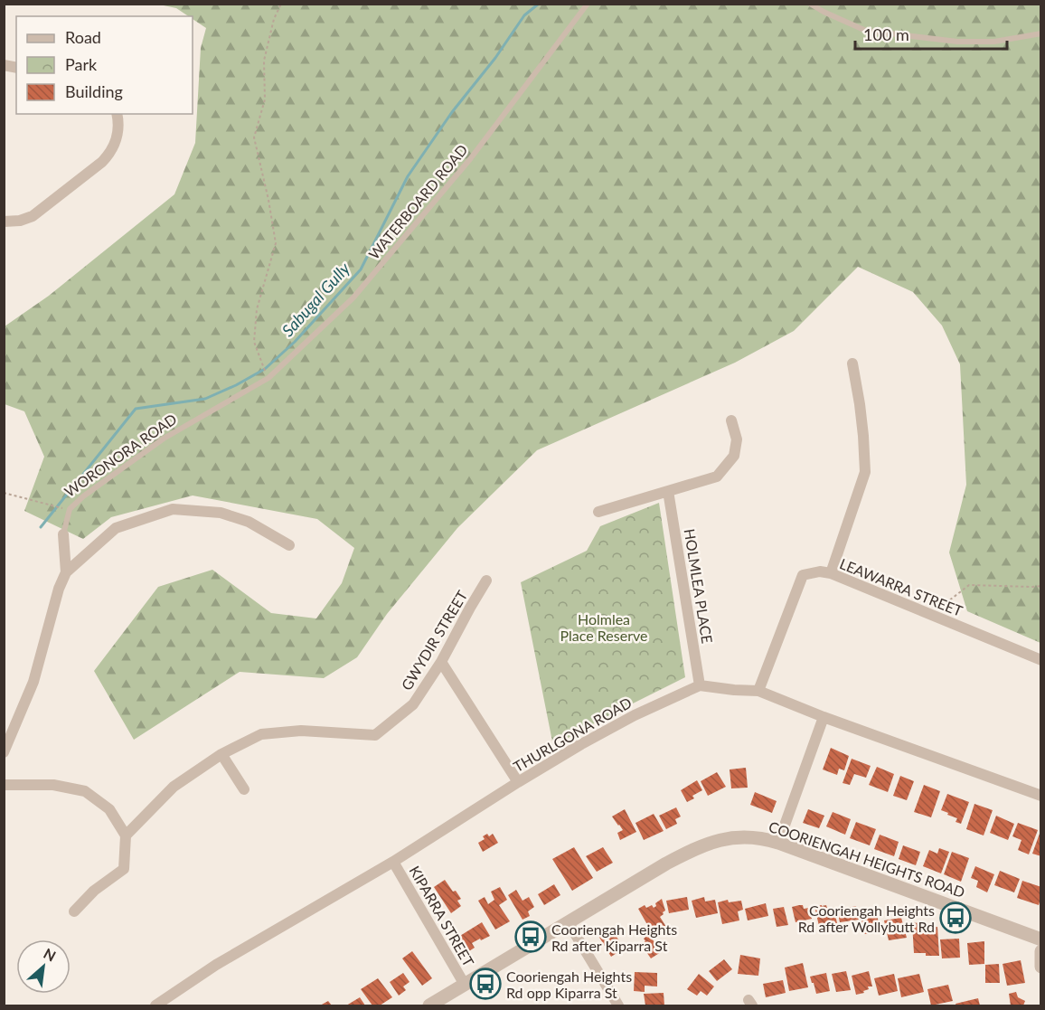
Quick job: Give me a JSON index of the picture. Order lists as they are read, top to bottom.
{
  "streets": {
    "street": [
      "WORONORA ROAD",
      "HOLMLEA PLACE",
      "LEAWARRA STREET",
      "GWYDIR STREET",
      "THURLGONA ROAD",
      "COORIENGAH HEIGHTS ROAD",
      "KIPARRA STREET"
    ],
    "lane": ["WATERBOARD ROAD"]
  },
  "crossings": [
    ["WATERBOARD ROAD", "WORONORA ROAD"],
    ["HOLMLEA PLACE", "THURLGONA ROAD"],
    ["THURLGONA ROAD", "KIPARRA STREET"],
    ["COORIENGAH HEIGHTS ROAD", "KIPARRA STREET"]
  ],
  "water": ["Sabugal Gully"],
  "parks": ["Holmlea Place Reserve"],
  "places": {
    "bus stop": ["Cooriengah Heights Rd after Wollybutt Rd", "Cooriengah Heights Rd after Kiparra St", "Cooriengah Heights Rd opp Kiparra St"]
  },
  "legend": ["Road", "Park", "Building"],
  "scale_bar": "100 m",
  "north": "top right"
}
